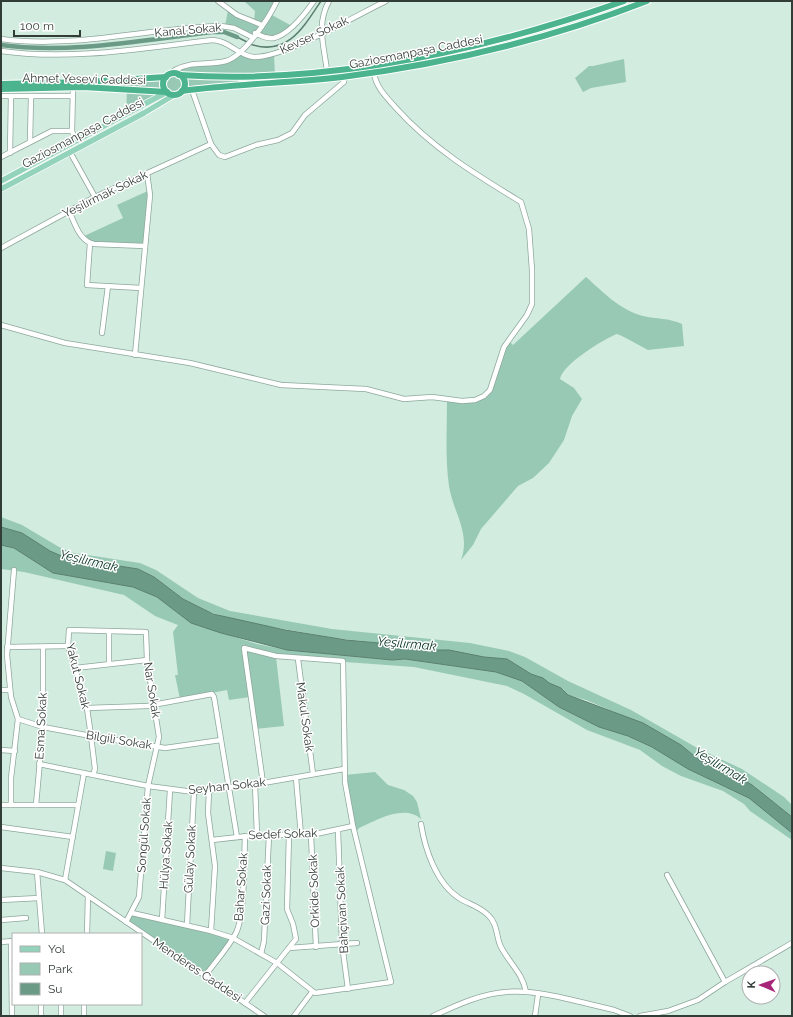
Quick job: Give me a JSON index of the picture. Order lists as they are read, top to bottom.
{
  "streets": {
    "highway": ["Gaziosmanpaşa Caddesi", "Ahmet Yesevi Caddesi"],
    "street": [
      "Kanal Sokak",
      "Kevser Sokak",
      "Yeşilırmak Sokak",
      "Yakut Sokak",
      "Nar Sokak",
      "Makul Sokak",
      "Esma Sokak",
      "Bilgili Sokak",
      "Seyhan Sokak",
      "Sedef Sokak",
      "Songül Sokak",
      "Hülya Sokak",
      "Gülay Sokak",
      "Bahar Sokak",
      "Orkide Sokak",
      "Gazi Sokak",
      "Bahçivan Sokak",
      "Menderes Caddesi"
    ]
  },
  "crossings": [
    ["Gaziosmanpaşa Caddesi", "Ahmet Yesevi Caddesi"],
    ["Yakut Sokak", "Nar Sokak"],
    ["Yakut Sokak", "Bilgili Sokak"],
    ["Yakut Sokak", "Seyhan Sokak"],
    ["Nar Sokak", "Bilgili Sokak"],
    ["Nar Sokak", "Songül Sokak"],
    ["Makul Sokak", "Seyhan Sokak"],
    ["Esma Sokak", "Bilgili Sokak"],
    ["Esma Sokak", "Seyhan Sokak"],
    ["Bilgili Sokak", "Songül Sokak"],
    ["Seyhan Sokak", "Songül Sokak"],
    ["Seyhan Sokak", "Hülya Sokak"],
    ["Seyhan Sokak", "Gülay Sokak"],
    ["Sedef Sokak", "Bahar Sokak"],
    ["Sedef Sokak", "Orkide Sokak"],
    ["Sedef Sokak", "Gazi Sokak"],
    ["Sedef Sokak", "Bahçivan Sokak"],
    ["Songül Sokak", "Menderes Caddesi"],
    ["Bahar Sokak", "Menderes Caddesi"]
  ],
  "water": ["Yeşilırmak"],
  "legend": ["Yol", "Park", "Su"],
  "scale_bar": "100 m",
  "north": "left"
}
